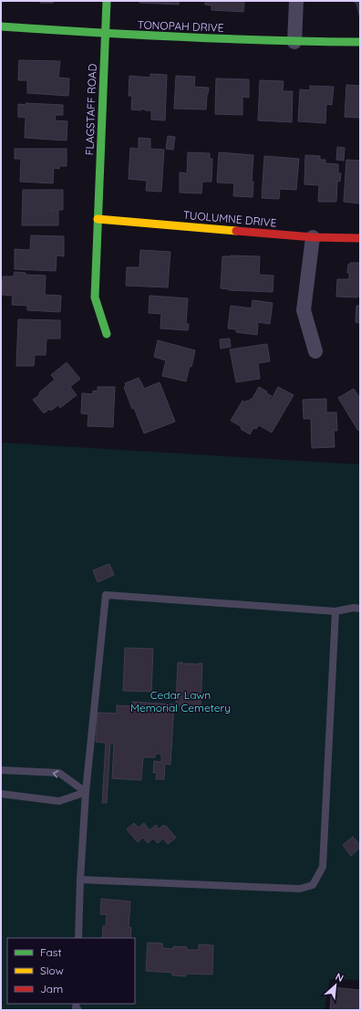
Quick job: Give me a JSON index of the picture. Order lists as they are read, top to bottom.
{
  "streets": {
    "street": ["TONOPAH DRIVE", "FLAGSTAFF ROAD", "TUOLUMNE DRIVE"]
  },
  "crossings": [
    ["TONOPAH DRIVE", "FLAGSTAFF ROAD"],
    ["FLAGSTAFF ROAD", "TUOLUMNE DRIVE"]
  ],
  "parks": ["Cedar Lawn Memorial Cemetery"],
  "legend": ["Fast", "Slow", "Jam"],
  "north": "top right"
}
